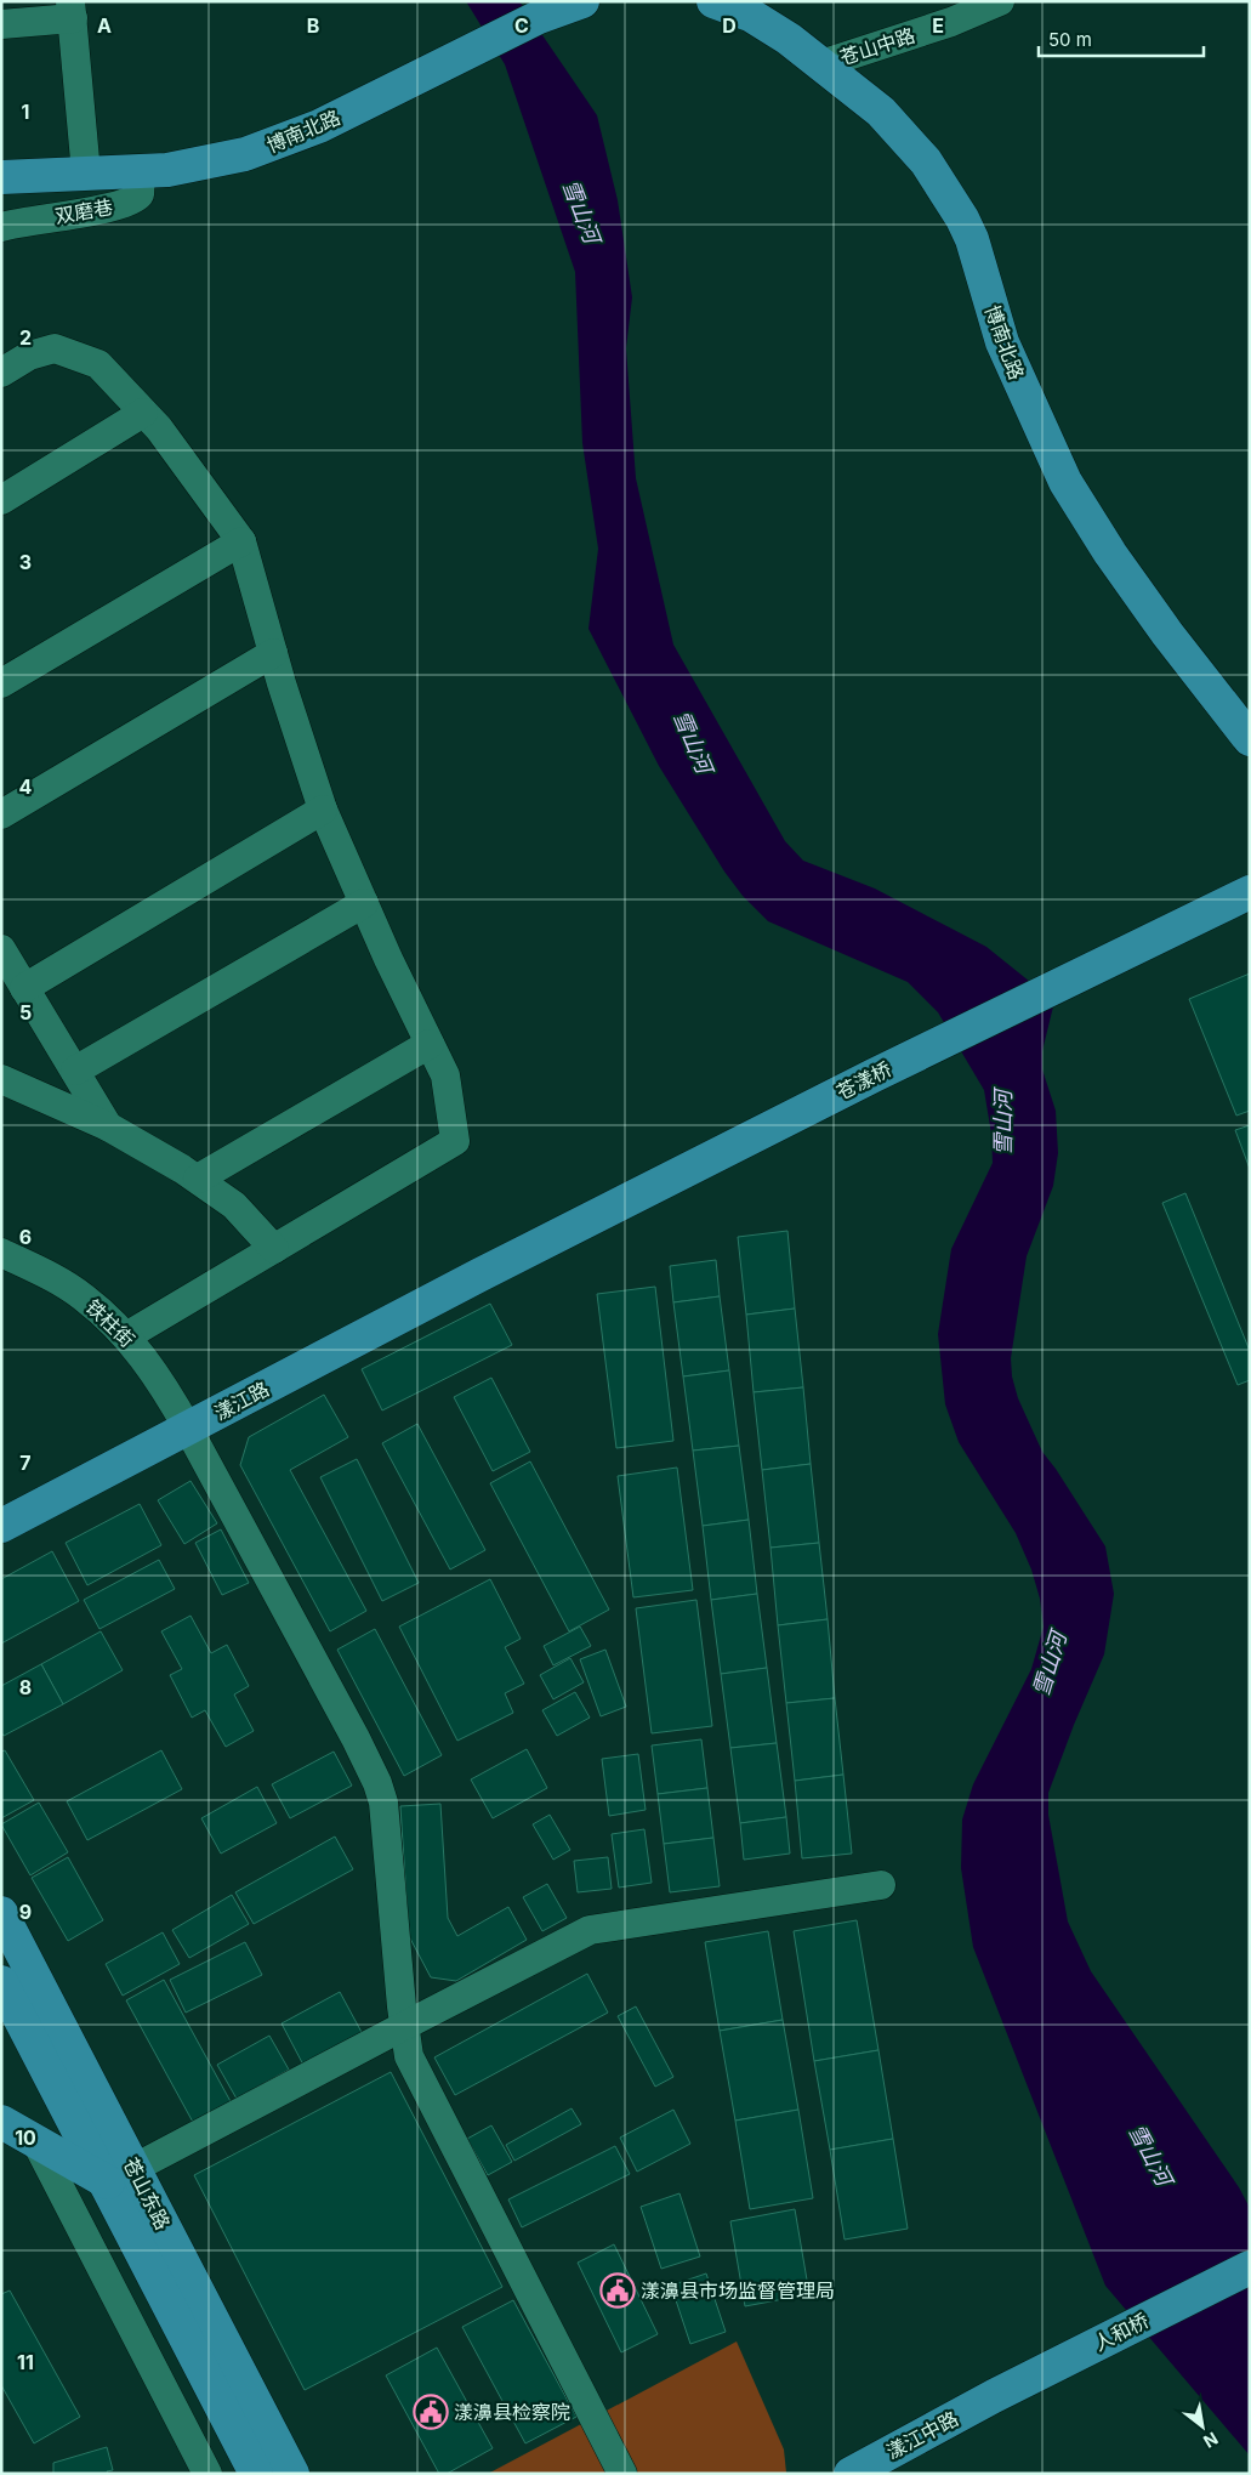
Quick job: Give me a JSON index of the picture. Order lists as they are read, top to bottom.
{
  "streets": {
    "main road": [
      "博南北路",
      "苍漾桥",
      "漾江路",
      "苍山东路",
      "人和桥",
      "漾江中路"
    ],
    "street": ["苍山中路", "双磨巷", "铁柱街"]
  },
  "crossings": [
    ["苍山中路", "博南北路"],
    ["博南北路", "双磨巷"],
    ["苍漾桥", "漾江路"],
    ["铁柱街", "漾江路"],
    ["人和桥", "漾江中路"]
  ],
  "water": ["雪山河"],
  "places": {
    "public building": ["漾濞县市场监督管理局", "漾濞县检察院"]
  },
  "scale_bar": "50 m",
  "north": "bottom right",
  "grid": {
    "columns": [
      "A",
      "B",
      "C",
      "D",
      "E"
    ],
    "rows": [
      "1",
      "2",
      "3",
      "4",
      "5",
      "6",
      "7",
      "8",
      "9",
      "10",
      "11"
    ]
  }
}
